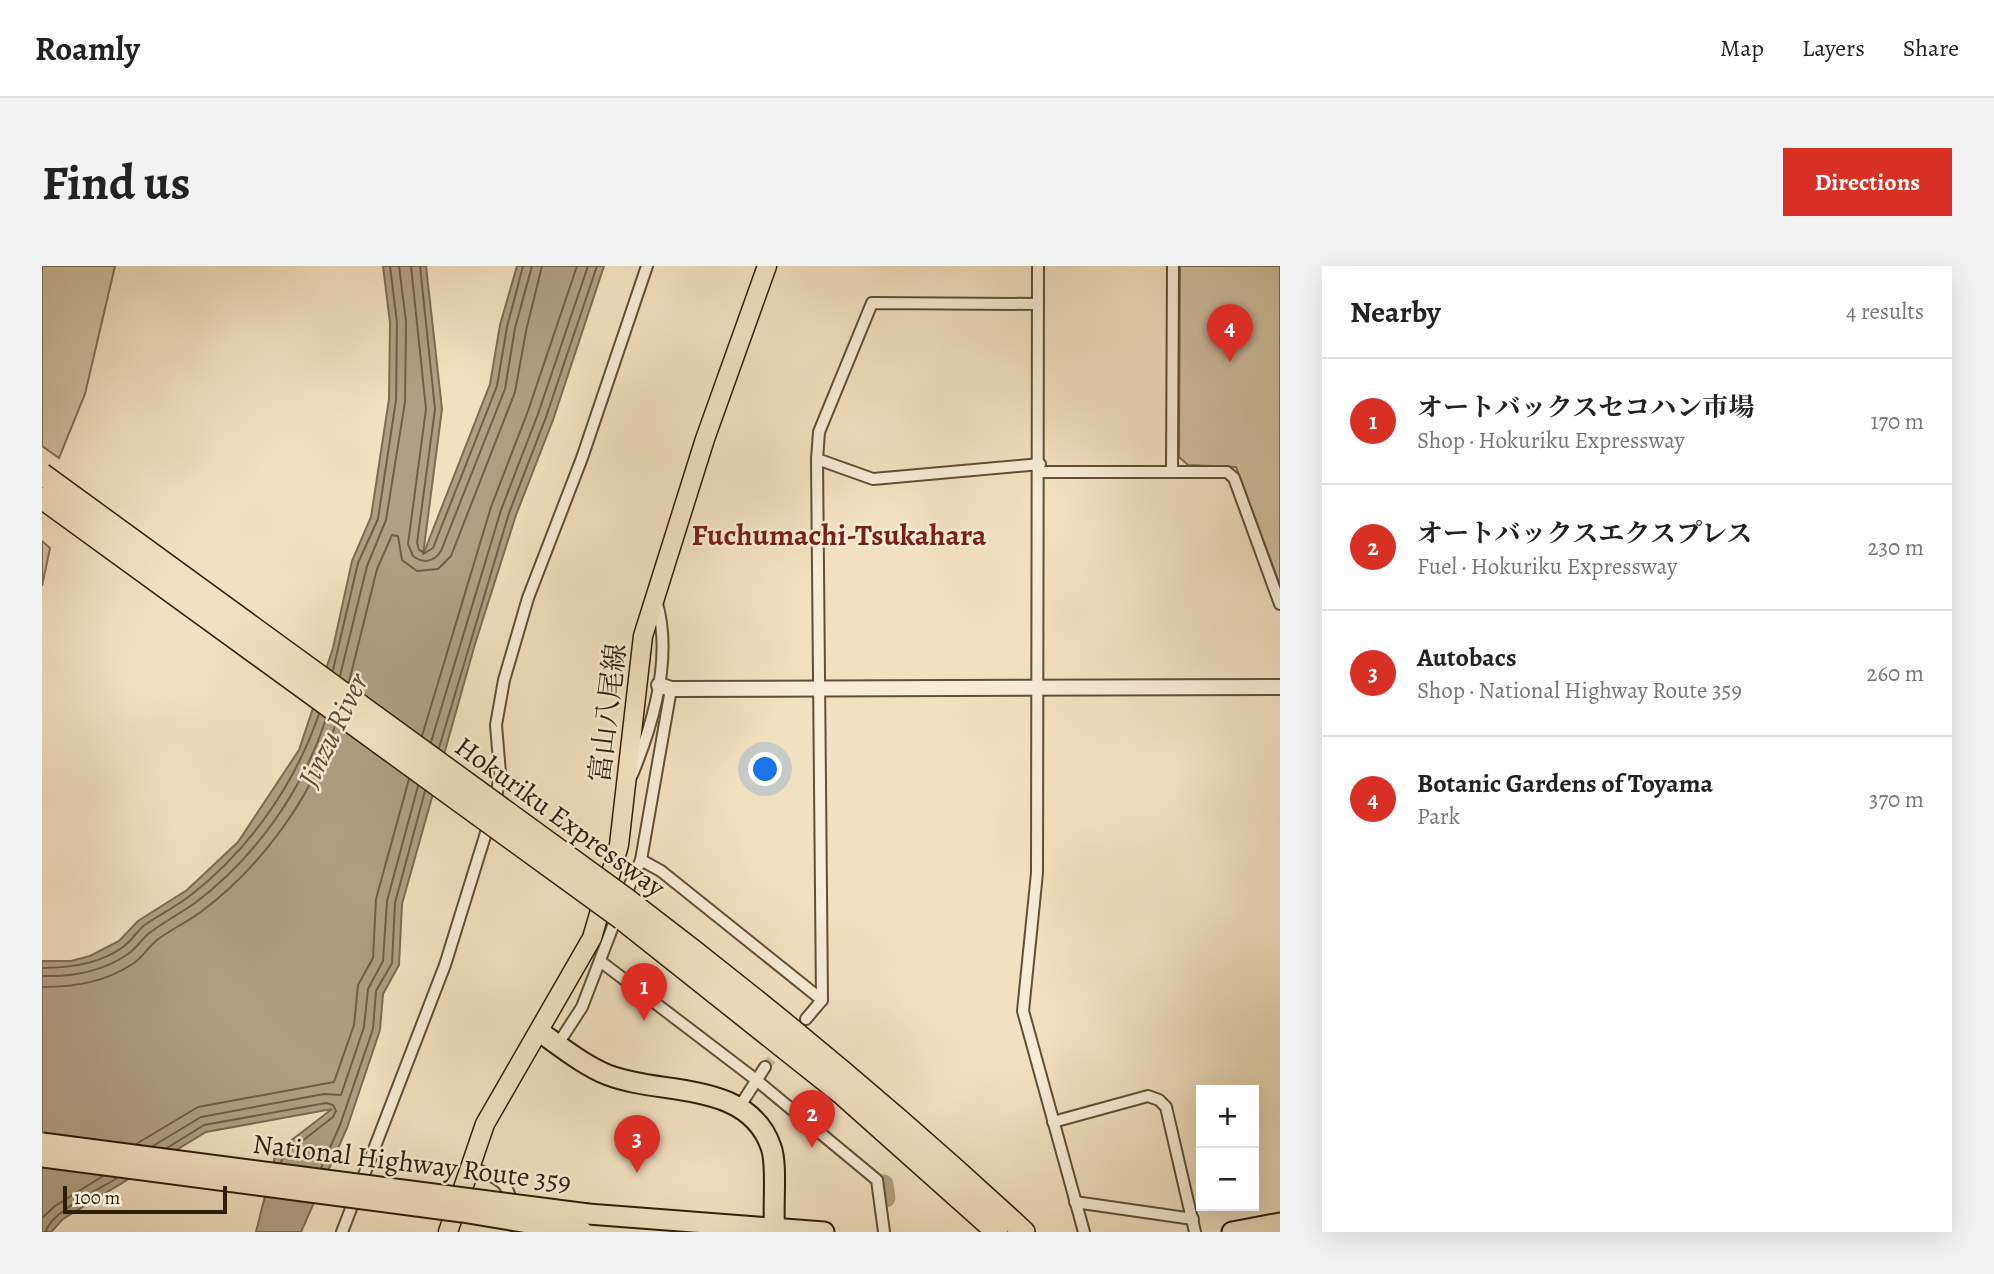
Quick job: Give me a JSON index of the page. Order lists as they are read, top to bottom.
{
  "streets": {
    "highway": ["Hokuriku Expressway", "National Highway Route 359"],
    "main road": ["富山八尾線"]
  },
  "districts": ["Fuchumachi-Tsukahara"],
  "water": ["Jinzu River"],
  "scale_bar": "100 m",
  "page": {
    "header": "Roamly",
    "nav": ["Map", "Layers", "Share"],
    "buttons": "Directions",
    "title": "Find us",
    "heading": ["Nearby", "4 results"],
    "pins": [
      "4",
      "1",
      "2",
      "3"
    ],
    "list": [
      {
        "mark": "1",
        "name": "オートバックスセコハン市場",
        "note": "Shop · Hokuriku Expressway",
        "value": "170 m"
      },
      {
        "mark": "2",
        "name": "オートバックスエクスプレス",
        "note": "Fuel · Hokuriku Expressway",
        "value": "230 m"
      },
      {
        "mark": "3",
        "name": "Autobacs",
        "note": "Shop · National Highway Route 359",
        "value": "260 m"
      },
      {
        "mark": "4",
        "name": "Botanic Gardens of Toyama",
        "note": "Park",
        "value": "370 m"
      }
    ],
    "map_buttons": ["+", "−"],
    "scale": "100 m"
  }
}
